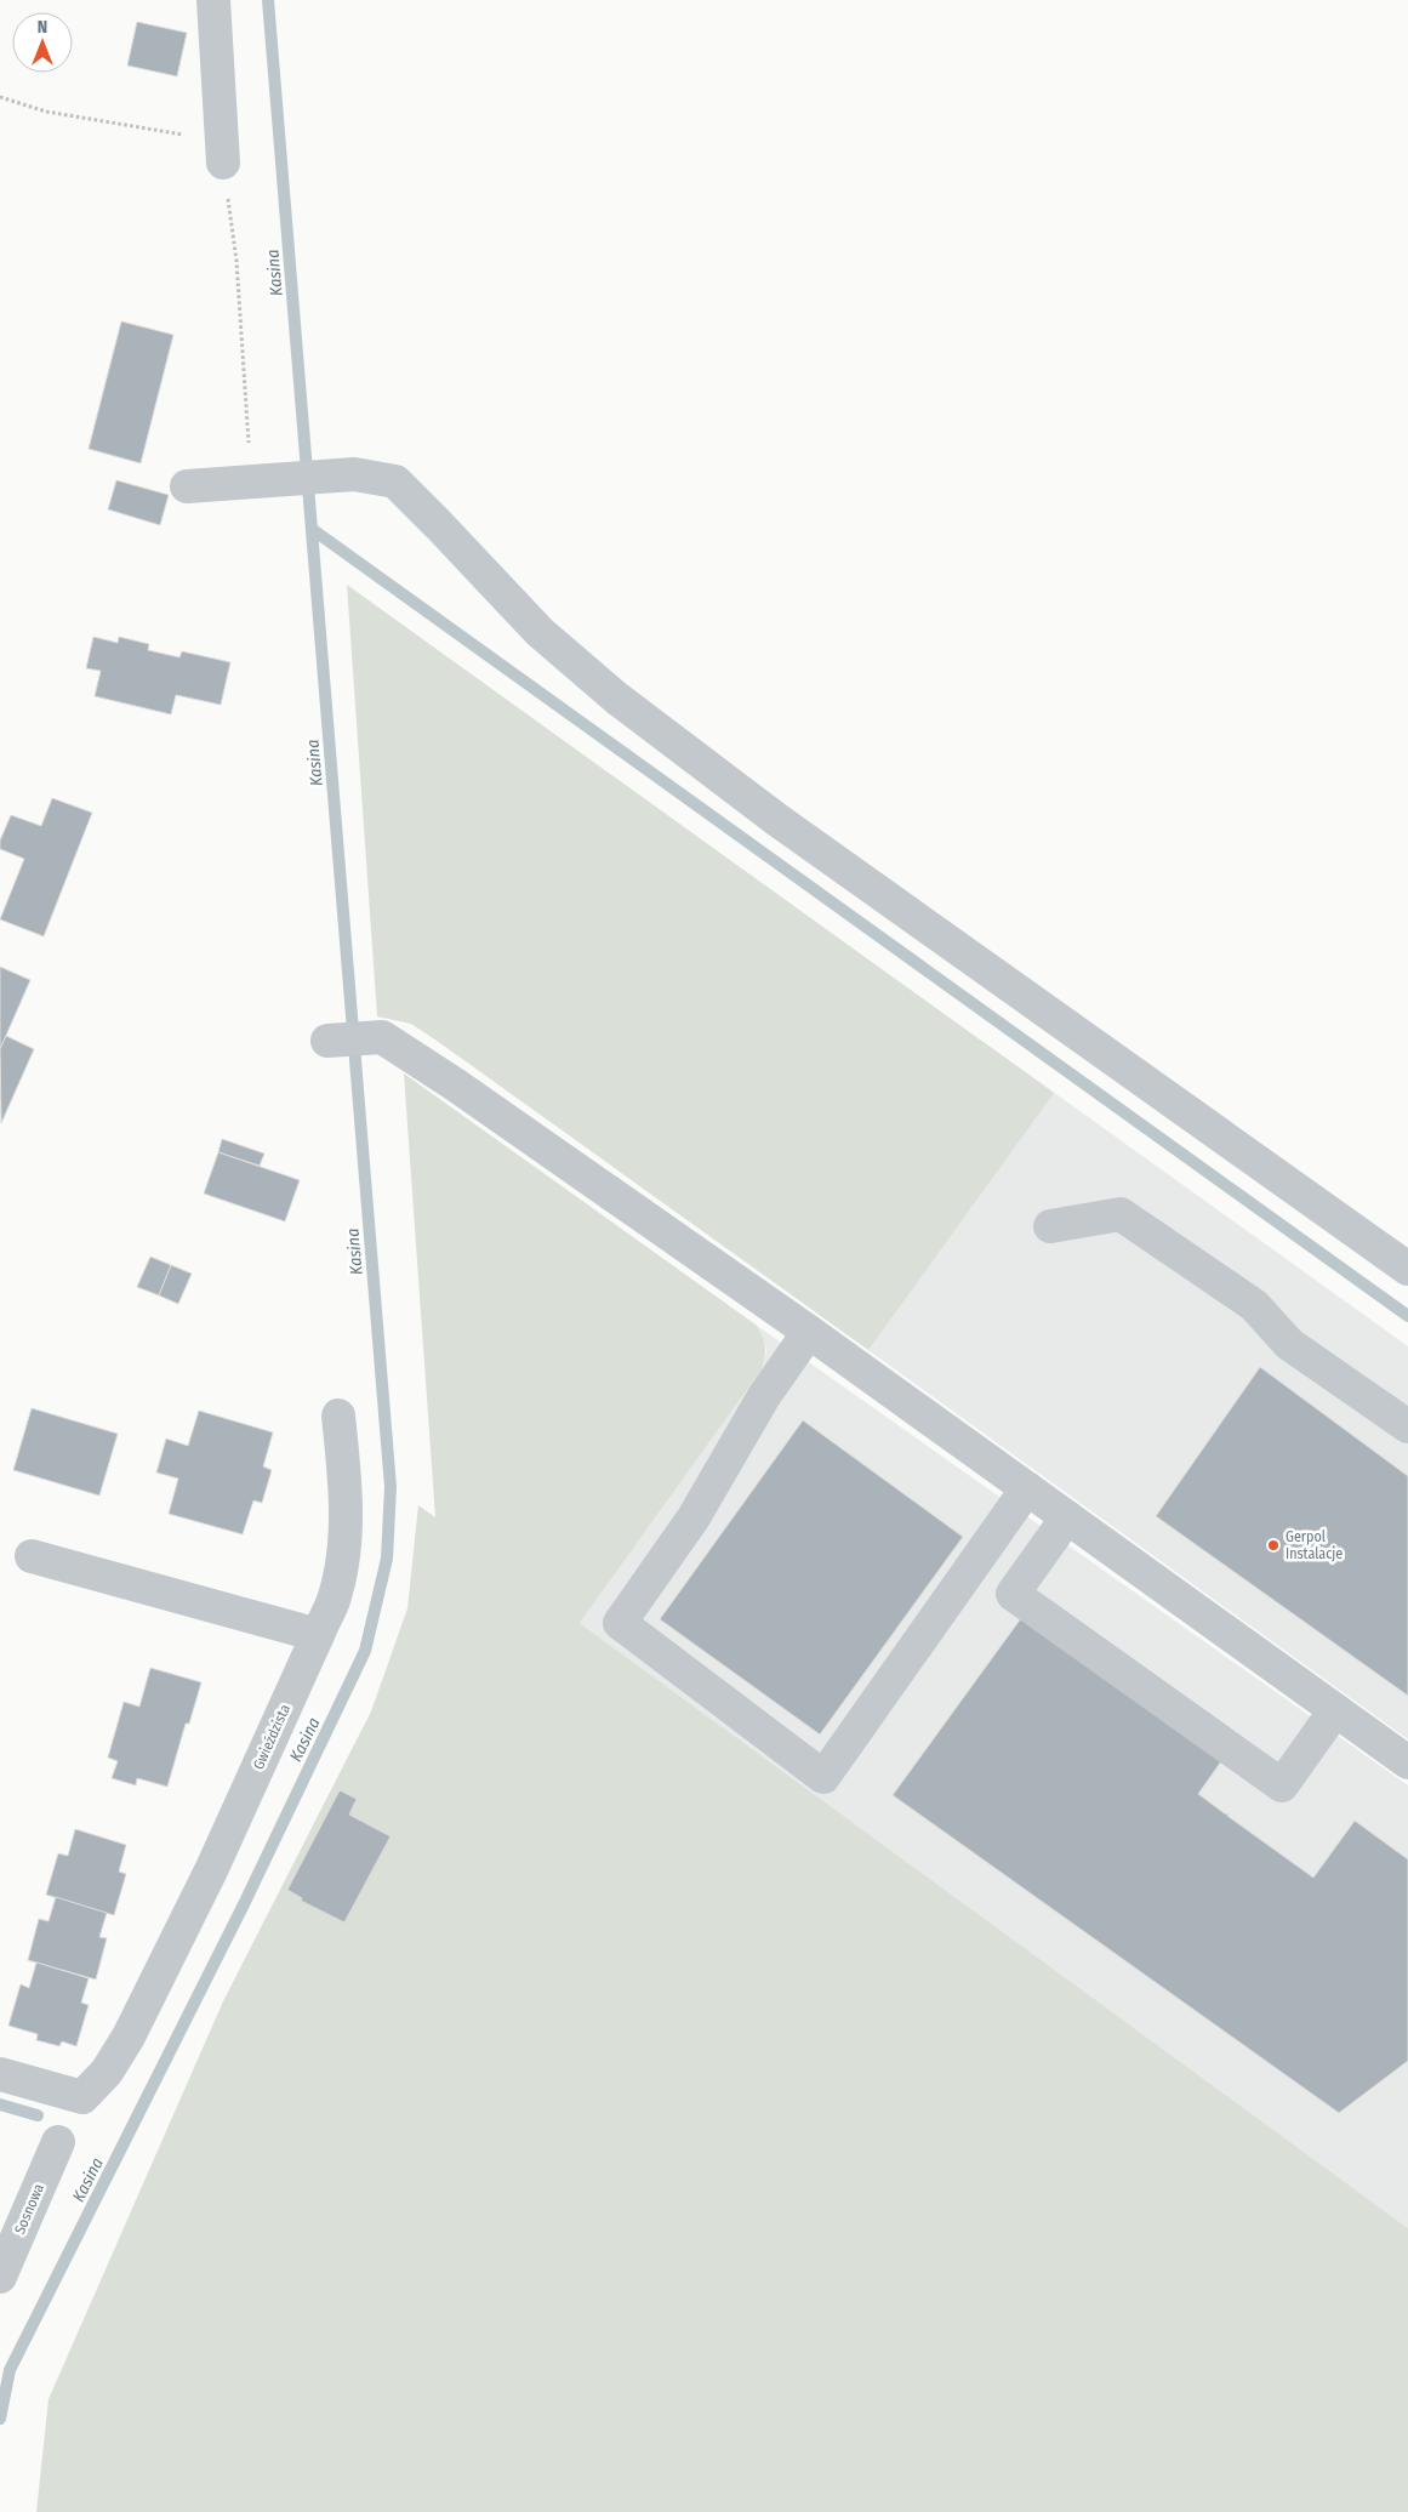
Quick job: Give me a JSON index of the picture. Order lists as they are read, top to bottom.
{
  "streets": {
    "street": ["Gwieździsta", "Sosnowa"]
  },
  "water": ["Kasina"],
  "places": ["Gerpol Instalacje"],
  "north": "top"
}
